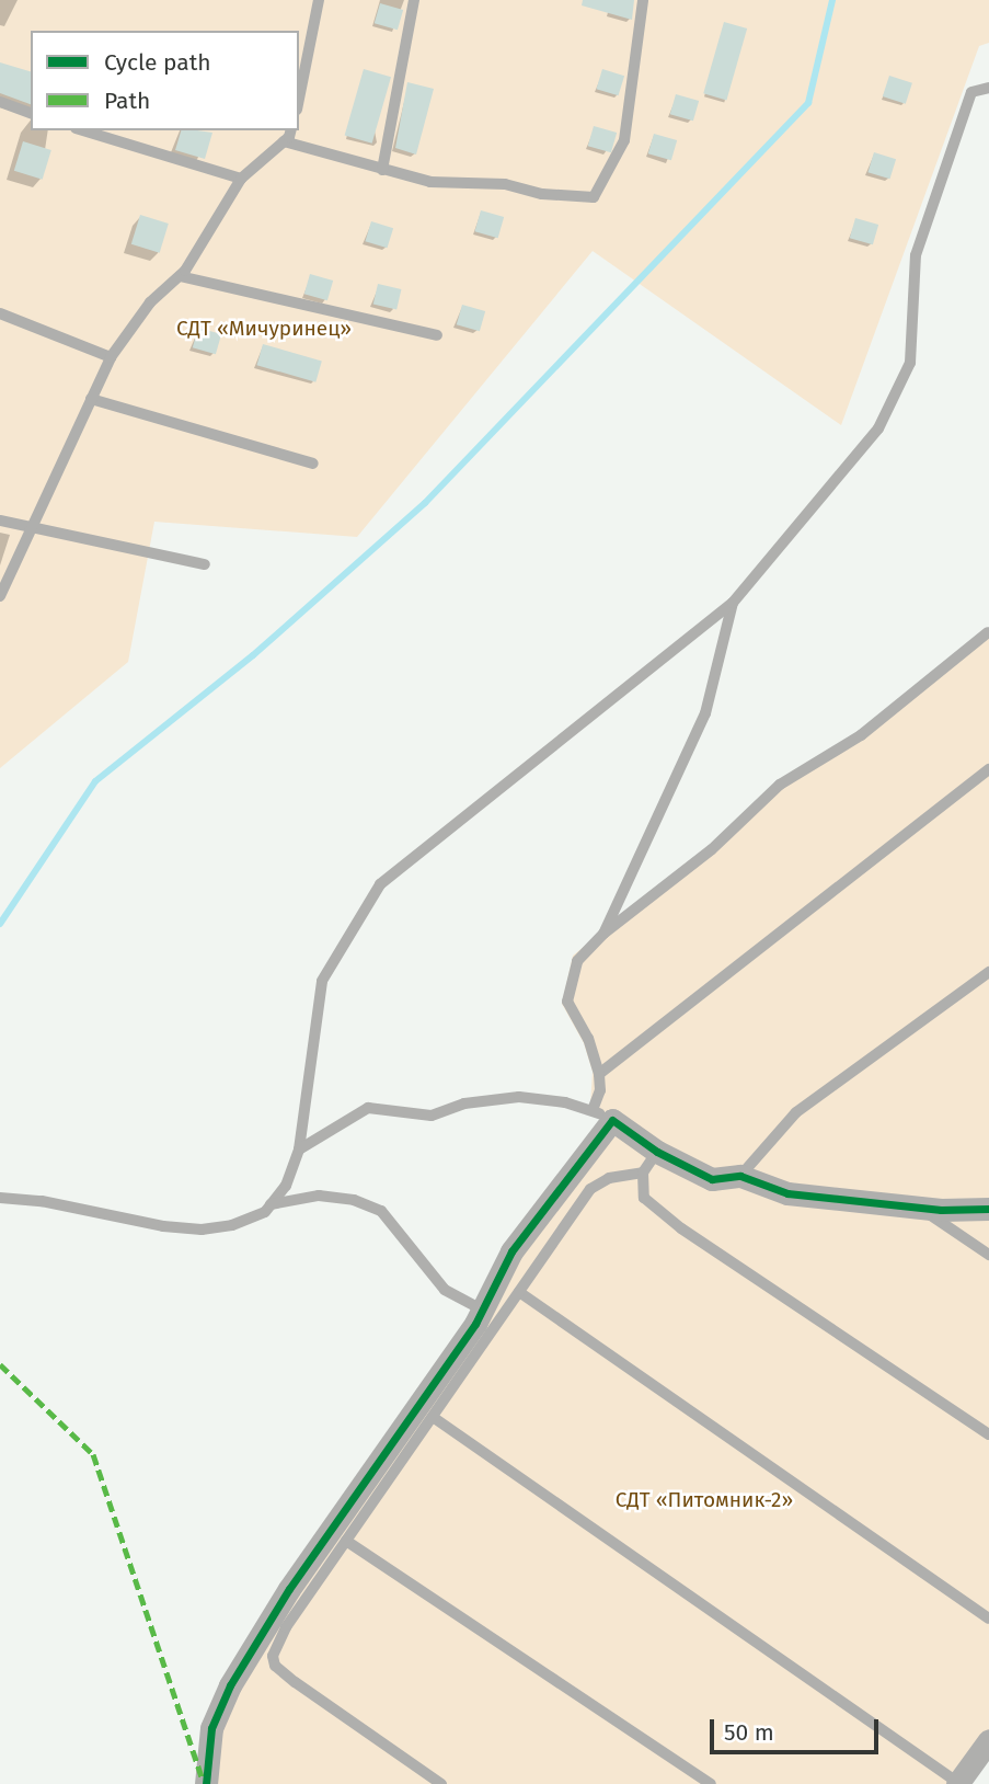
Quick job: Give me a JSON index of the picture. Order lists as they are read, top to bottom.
{
  "parks": ["СДТ «Мичуринец»", "СДТ «Питомник-2»"],
  "legend": ["Cycle path", "Path"],
  "scale_bar": "50 m"
}
